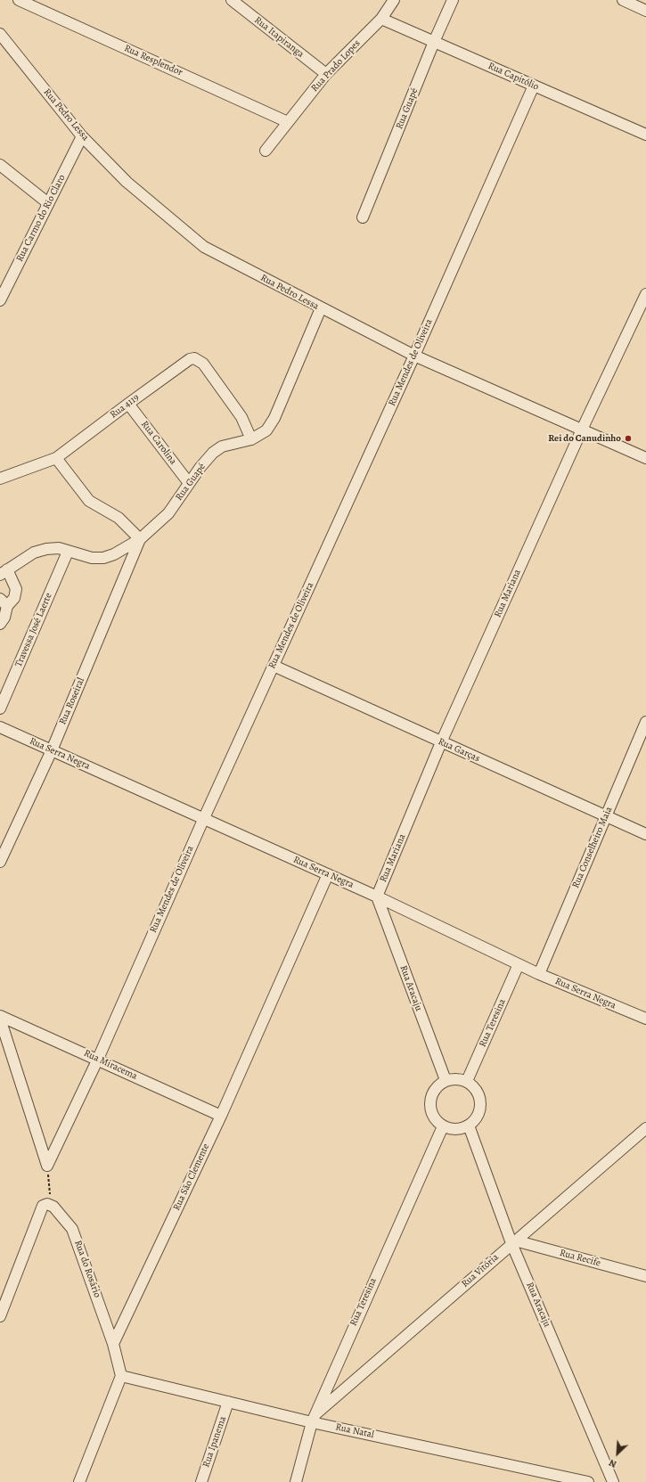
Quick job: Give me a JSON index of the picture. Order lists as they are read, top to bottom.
{
  "streets": {
    "street": [
      "Rua Itapiranga",
      "Rua Resplendor",
      "Rua Prado Lopes",
      "Rua Capitólio",
      "Rua Guapé",
      "Rua Pedro Lessa",
      "Rua Carmo do Rio Claro",
      "Rua Mendes de Oliveira",
      "Rua 4119",
      "Rua Carolina",
      "Rua Mariana",
      "Travessa José Laerte",
      "Rua Roseiral",
      "Rua Garças",
      "Rua Serra Negra",
      "Rua Conselheiro Maia",
      "Rua Aracaju",
      "Rua Teresina",
      "Rua Miracema",
      "Rua São Clemente",
      "Rua Recife",
      "Rua do Rosário",
      "Rua Vitória",
      "Rua Natal",
      "Rua Ipanema"
    ]
  },
  "crossings": [
    ["Rua Itapiranga", "Rua Prado Lopes"],
    ["Rua Resplendor", "Rua Prado Lopes"],
    ["Rua Prado Lopes", "Rua Capitólio"],
    ["Rua Capitólio", "Rua Guapé"],
    ["Rua Capitólio", "Rua Mendes de Oliveira"],
    ["Rua Guapé", "Rua Pedro Lessa"],
    ["Rua Guapé", "Rua 4119"],
    ["Rua Guapé", "Rua Carolina"],
    ["Rua Guapé", "Travessa José Laerte"],
    ["Rua Guapé", "Rua Roseiral"],
    ["Rua Pedro Lessa", "Rua Carmo do Rio Claro"],
    ["Rua Pedro Lessa", "Rua Mendes de Oliveira"],
    ["Rua Pedro Lessa", "Rua Mariana"],
    ["Rua Mendes de Oliveira", "Rua Garças"],
    ["Rua Mendes de Oliveira", "Rua Serra Negra"],
    ["Rua Mendes de Oliveira", "Rua Miracema"],
    ["Rua 4119", "Rua Carolina"],
    ["Rua Mariana", "Rua Garças"],
    ["Rua Mariana", "Rua Serra Negra"],
    ["Rua Mariana", "Rua Aracaju"],
    ["Rua Roseiral", "Rua Serra Negra"],
    ["Rua Garças", "Rua Conselheiro Maia"],
    ["Rua Serra Negra", "Rua Conselheiro Maia"],
    ["Rua Serra Negra", "Rua Aracaju"],
    ["Rua Serra Negra", "Rua Teresina"],
    ["Rua Serra Negra", "Rua São Clemente"],
    ["Rua Aracaju", "Rua Teresina"],
    ["Rua Aracaju", "Rua Recife"],
    ["Rua Aracaju", "Rua Vitória"],
    ["Rua Teresina", "Rua Vitória"],
    ["Rua Teresina", "Rua Natal"],
    ["Rua Miracema", "Rua São Clemente"],
    ["Rua São Clemente", "Rua do Rosário"],
    ["Rua Recife", "Rua Vitória"],
    ["Rua Vitória", "Rua Natal"],
    ["Rua Natal", "Rua Ipanema"]
  ],
  "places": ["Rei do Canudinho"],
  "north": "bottom left"
}
